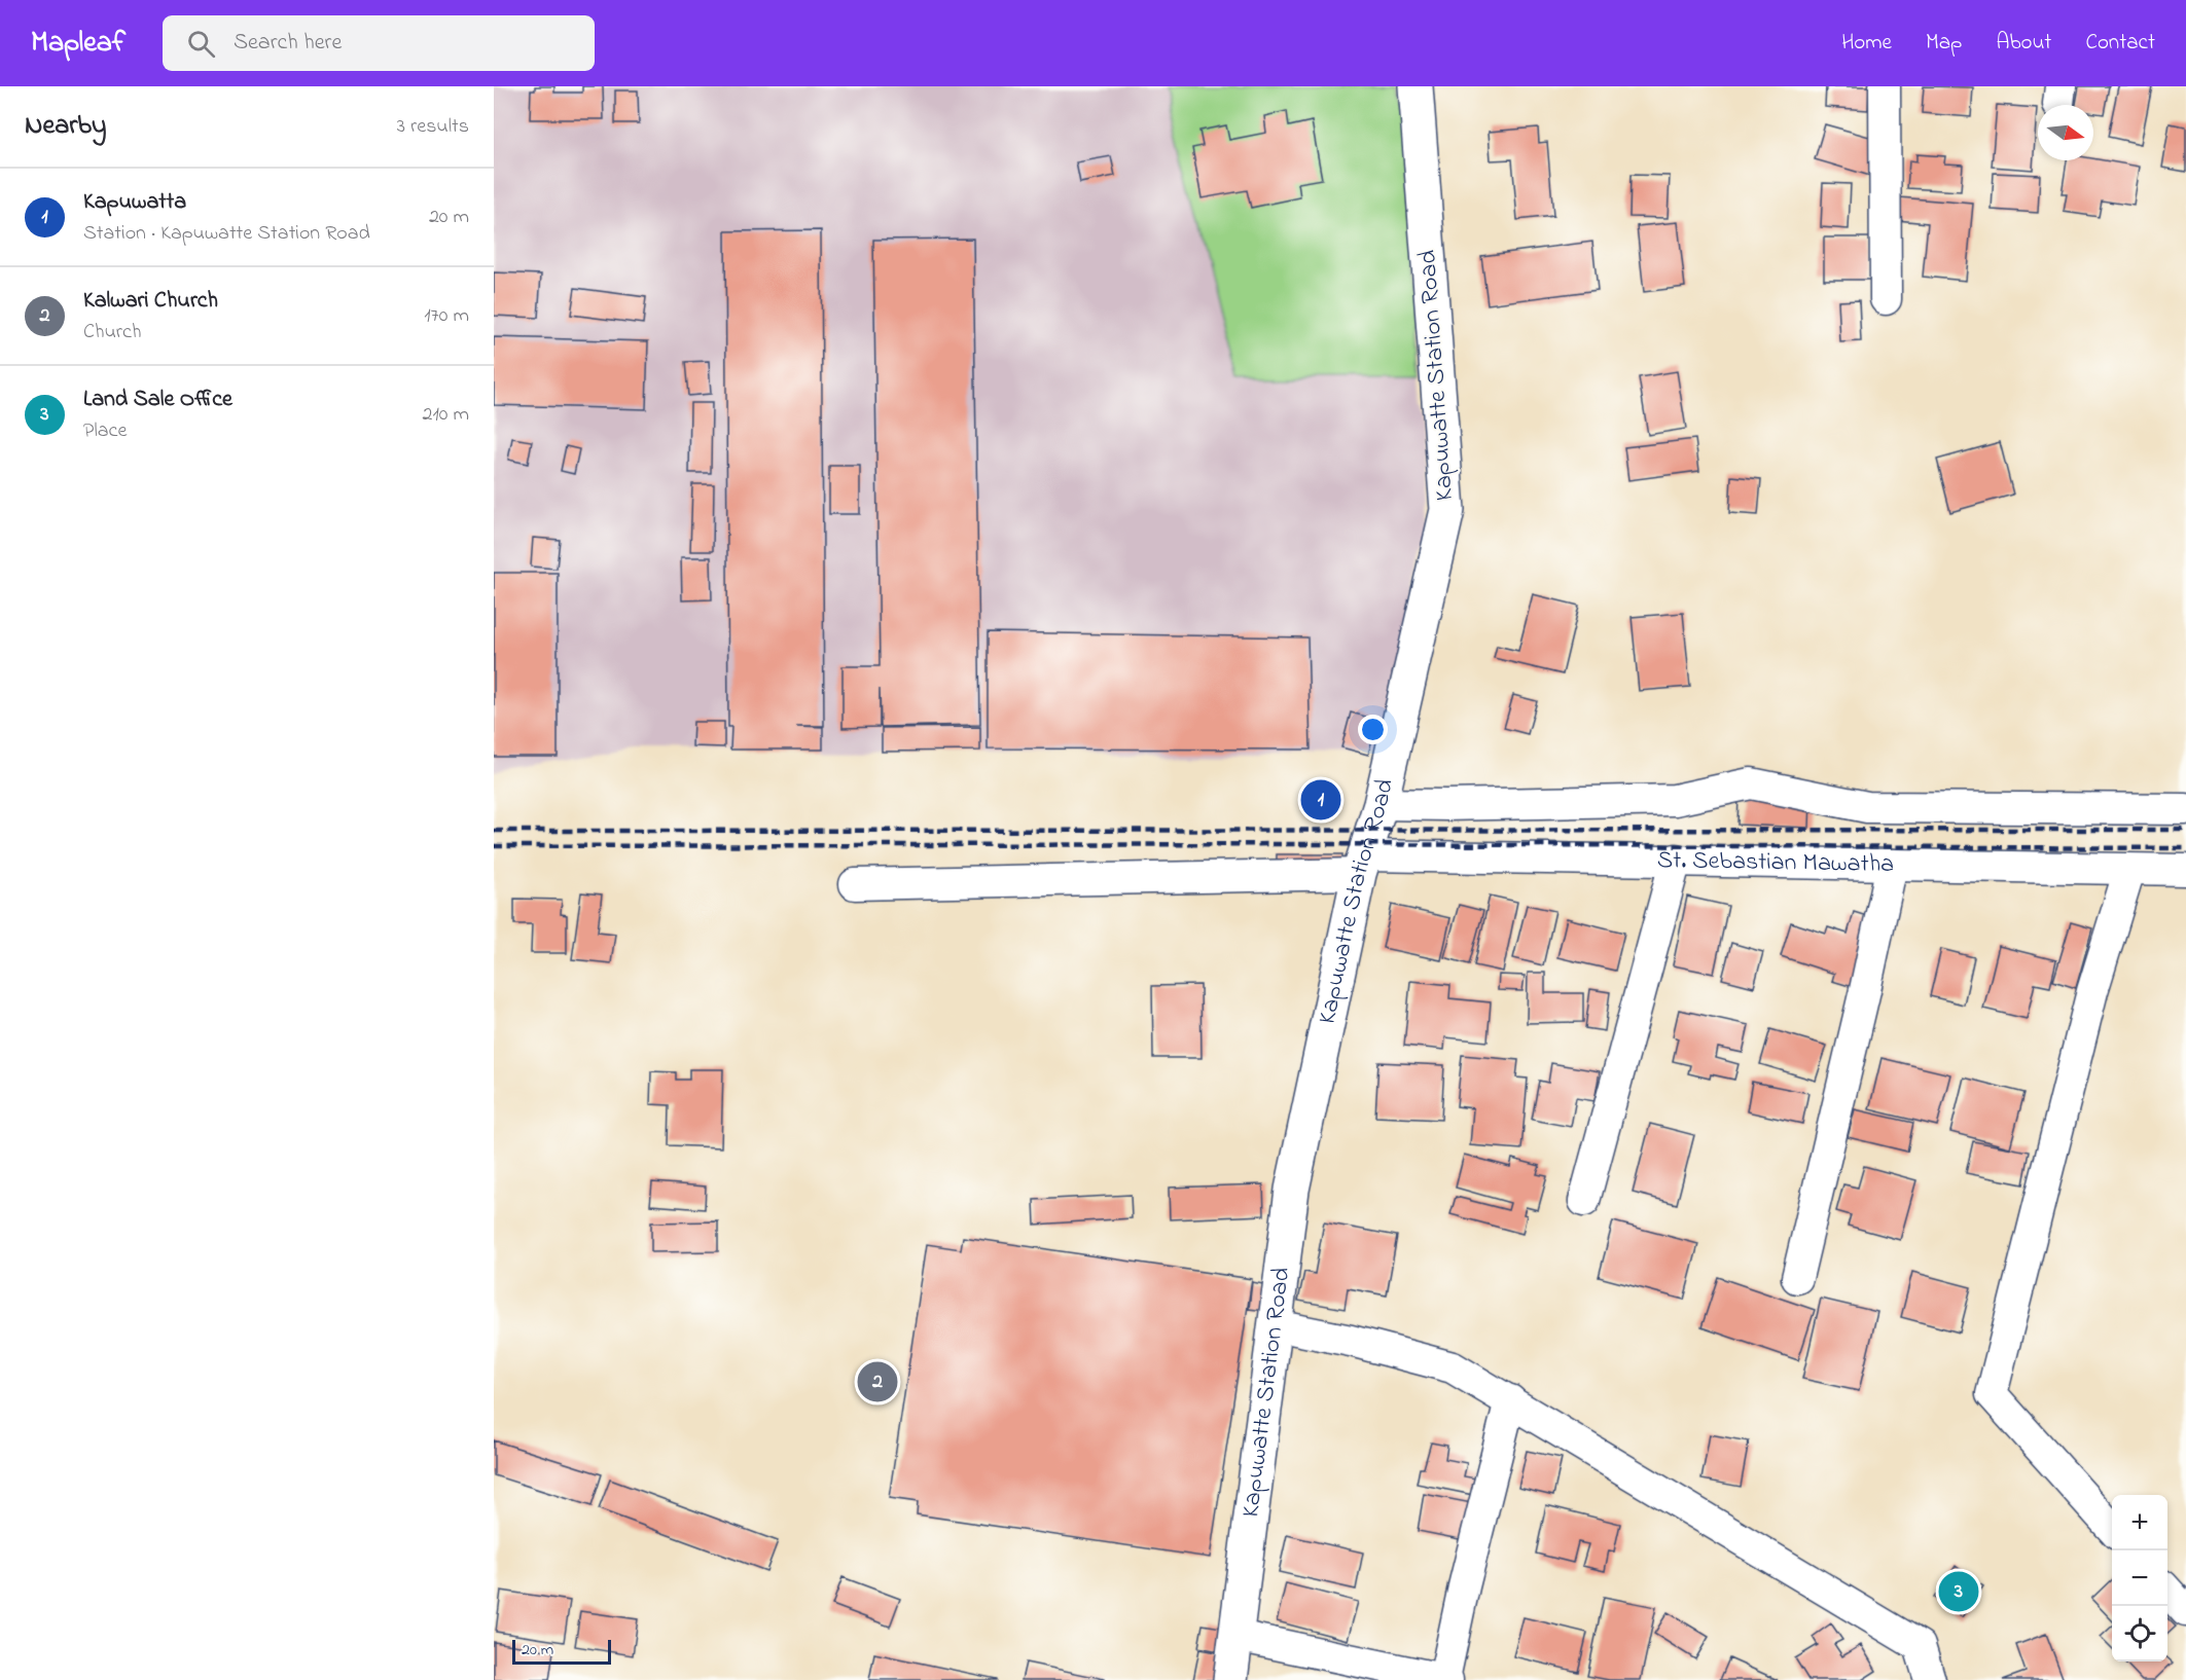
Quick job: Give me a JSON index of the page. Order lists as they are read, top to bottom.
{
  "streets": {
    "street": ["Kapuwatte Station Road", "St. Sebastian Mawatha"]
  },
  "crossings": [
    ["Kapuwatte Station Road", "St. Sebastian Mawatha"]
  ],
  "scale_bar": "20 m",
  "north": "right",
  "page": {
    "header": "Mapleaf",
    "search": "Search here",
    "nav": [
      "Home",
      "Map",
      "About",
      "Contact"
    ],
    "heading": ["Nearby", "3 results"],
    "list": [
      {
        "mark": "1",
        "name": "Kapuwatta",
        "note": "Station · Kapuwatte Station Road",
        "value": "20 m"
      },
      {
        "mark": "2",
        "name": "Kalwari Church",
        "note": "Church",
        "value": "170 m"
      },
      {
        "mark": "3",
        "name": "Land Sale Office",
        "note": "Place",
        "value": "210 m"
      }
    ],
    "pins": ["1", "2", "3"],
    "map_buttons": ["+", "−"],
    "scale": "20 m"
  }
}
